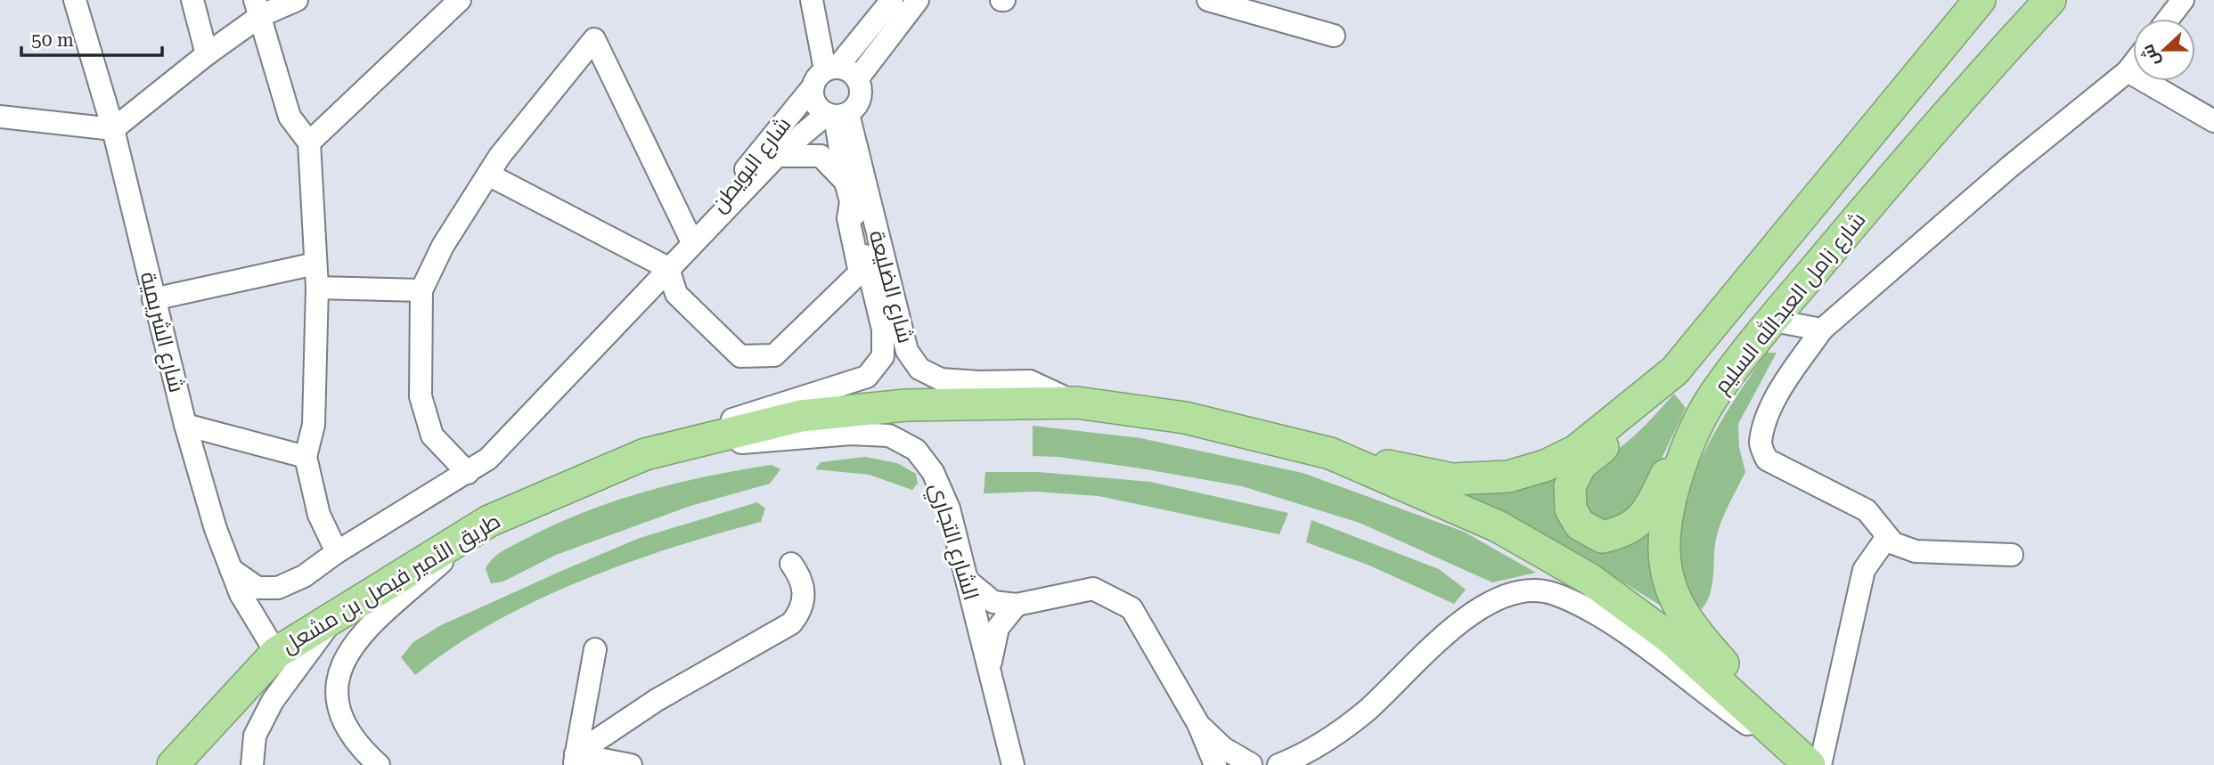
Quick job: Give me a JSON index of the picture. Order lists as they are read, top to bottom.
{
  "streets": {
    "highway": ["شارع زامل العبدالله السليم", "طريق الأمير فيصل بن مشعل"],
    "street": [
      "شارع البويطن",
      "شارع الضليعة",
      "شارع الشريمية",
      "الشارع التجاري"
    ]
  },
  "crossings": [
    ["شارع البويطن", "شارع الضليعة"],
    ["شارع الضليعة", "طريق الأمير فيصل بن مشعل"],
    ["شارع زامل العبدالله السليم", "طريق الأمير فيصل بن مشعل"],
    ["شارع الشريمية", "طريق الأمير فيصل بن مشعل"],
    ["الشارع التجاري", "طريق الأمير فيصل بن مشعل"]
  ],
  "scale_bar": "50 m",
  "north": "left"
}
